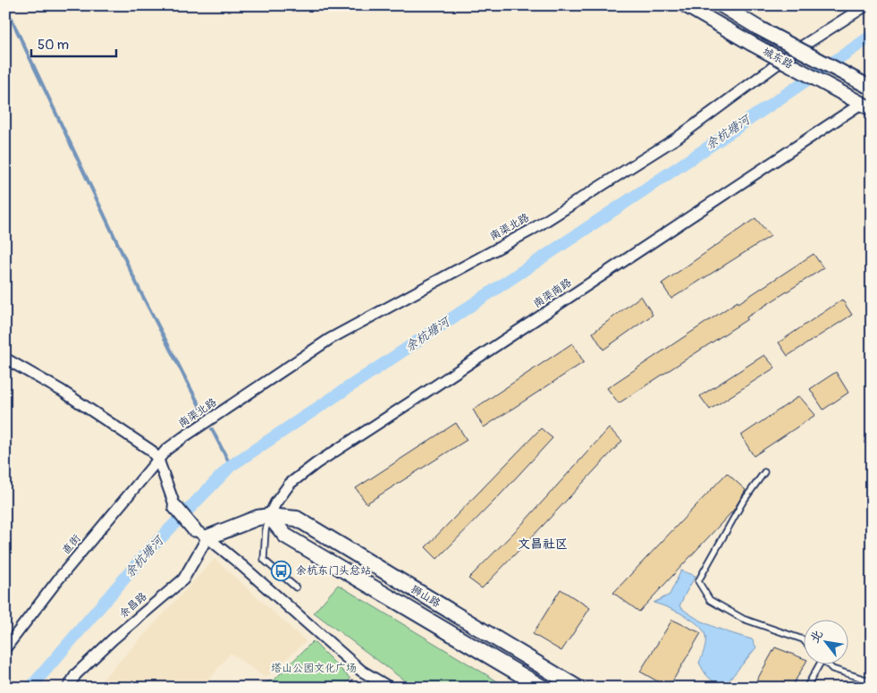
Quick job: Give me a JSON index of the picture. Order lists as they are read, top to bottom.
{
  "streets": {
    "main road": ["狮山路"],
    "street": [
      "城东路",
      "南渠北路",
      "南渠南路",
      "直街",
      "余昌路"
    ]
  },
  "crossings": [
    ["城东路", "南渠南路"],
    ["南渠北路", "直街"],
    ["南渠南路", "狮山路"],
    ["狮山路", "余昌路"]
  ],
  "districts": ["文昌社区"],
  "water": ["余杭塘河"],
  "parks": ["塔山公园文化广场"],
  "places": {
    "bus stop": ["余杭东门头总站"]
  },
  "scale_bar": "50 m",
  "north": "top left"
}
